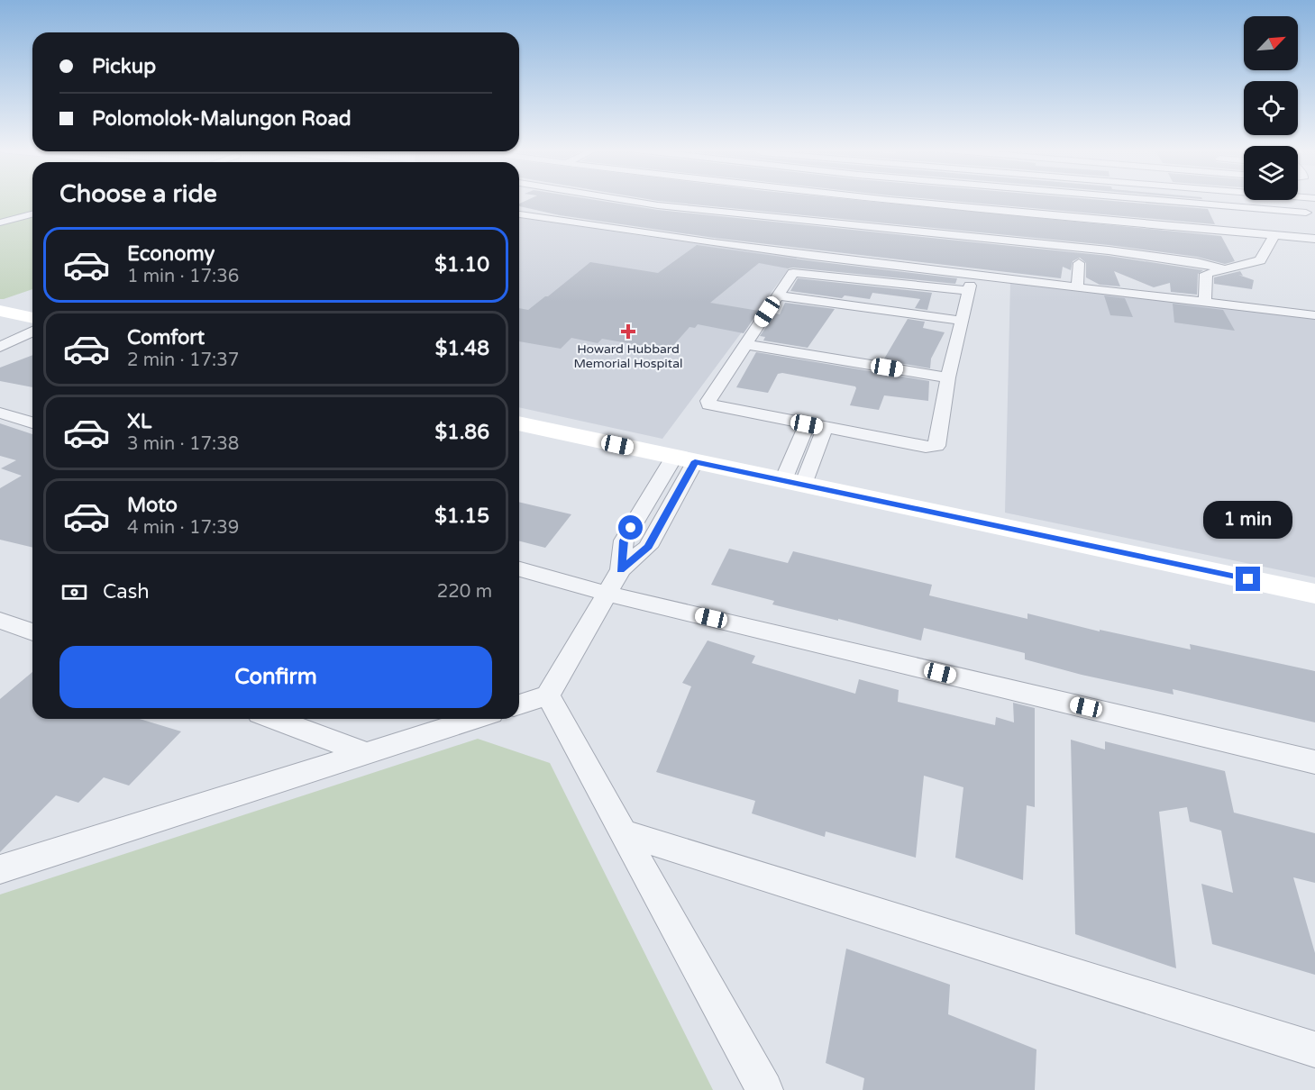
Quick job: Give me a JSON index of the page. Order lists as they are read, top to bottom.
{
  "places": {
    "health": ["Howard Hubbard Memorial Hospital"]
  },
  "north": "top right",
  "page": {
    "banner": ["Pickup", "Polomolok-Malungon Road"],
    "heading": "Choose a ride",
    "list": [
      {
        "name": "Economy",
        "note": "1 min · 17:36",
        "value": "$1.10"
      },
      {
        "name": "Comfort",
        "note": "2 min · 17:37",
        "value": "$1.48"
      },
      {
        "name": "XL",
        "note": "3 min · 17:38",
        "value": "$1.86"
      },
      {
        "name": "Moto",
        "note": "4 min · 17:39",
        "value": "$1.15"
      }
    ],
    "bubble": "1 min",
    "pay": ["Cash", "220 m"],
    "buttons": "Confirm"
  }
}
